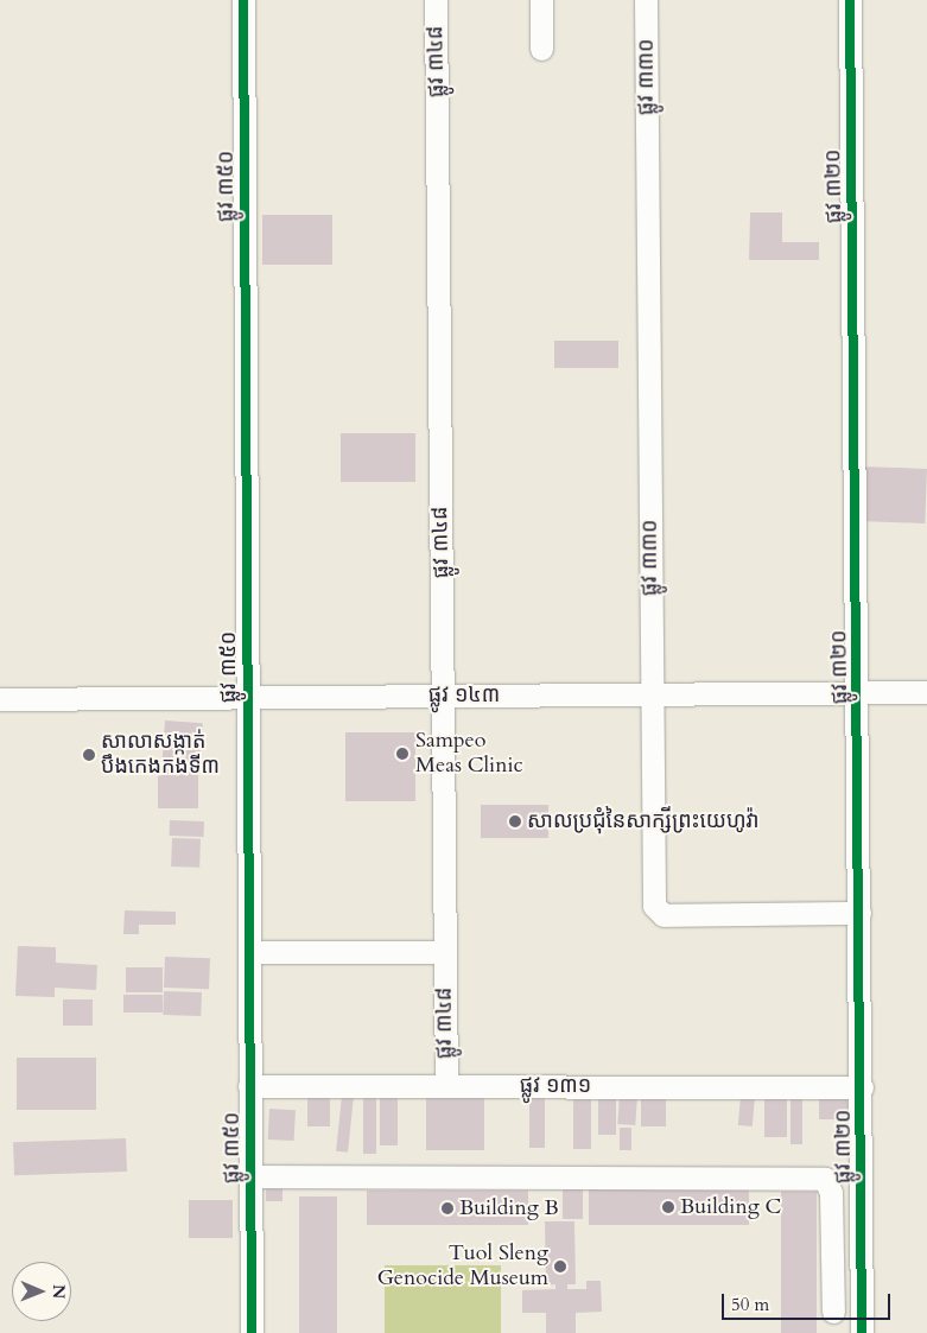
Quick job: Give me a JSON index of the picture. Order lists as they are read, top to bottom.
{
  "streets": {
    "street": [
      "ផ្លូវ ៣៤៨",
      "ផ្លូវ ៣៣០",
      "ផ្លូវ ៣៥០",
      "ផ្លូវ ៣២០",
      "ផ្លូវ ១៤៣",
      "ផ្លូវ ១៣១"
    ]
  },
  "crossings": [
    ["ផ្លូវ ៣៤៨", "ផ្លូវ ១៤៣"],
    ["ផ្លូវ ៣៤៨", "ផ្លូវ ១៣១"],
    ["ផ្លូវ ៣៣០", "ផ្លូវ ៣២០"],
    ["ផ្លូវ ៣៣០", "ផ្លូវ ១៤៣"],
    ["ផ្លូវ ៣៥០", "ផ្លូវ ១៤៣"],
    ["ផ្លូវ ៣៥០", "ផ្លូវ ១៣១"],
    ["ផ្លូវ ៣២០", "ផ្លូវ ១៤៣"],
    ["ផ្លូវ ៣២០", "ផ្លូវ ១៣១"]
  ],
  "places": [
    "Sampeo Meas Clinic",
    "សាលាសង្កាត់ បឹងកេងកងទី៣",
    "សាលប្រជុំនៃសាក្សីព្រះយេហូវ៉ា",
    "Building C",
    "Building B",
    "Tuol Sleng Genocide Museum"
  ],
  "scale_bar": "50 m",
  "north": "right"
}
